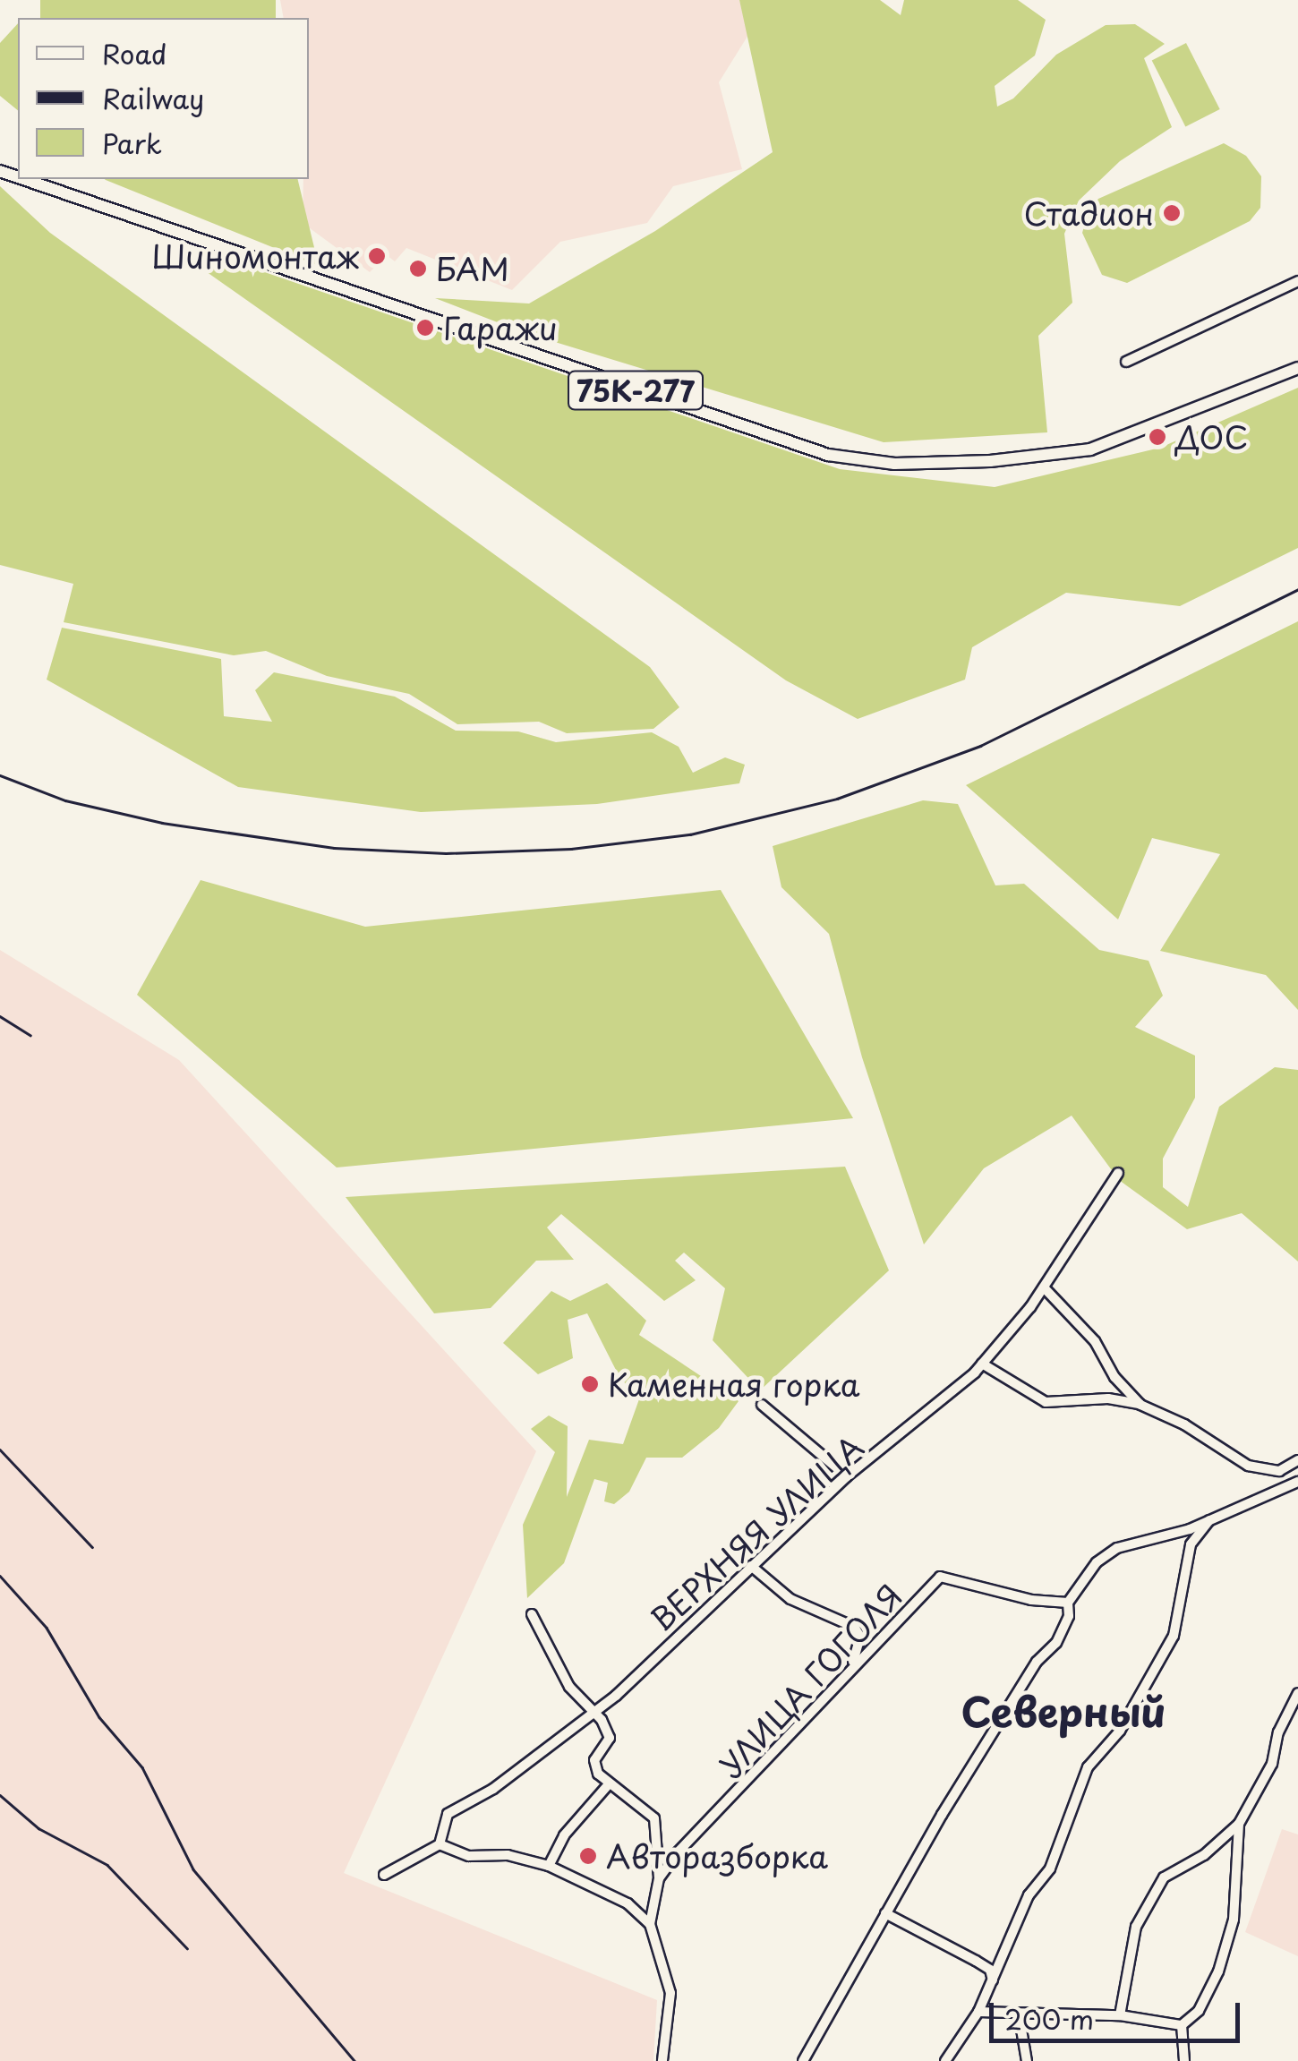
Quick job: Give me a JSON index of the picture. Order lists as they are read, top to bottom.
{
  "streets": {
    "main road": ["75К-277"],
    "street": ["ВЕРХНЯЯ УЛИЦА", "УЛИЦА ГОГОЛЯ"]
  },
  "districts": ["Северный"],
  "places": [
    "Стадион",
    "Шиномонтаж",
    "БАМ",
    "Гаражи",
    "ДОС",
    "Каменная горка",
    "Авторазборка"
  ],
  "legend": ["Road", "Railway", "Park"],
  "scale_bar": "200 m"
}
